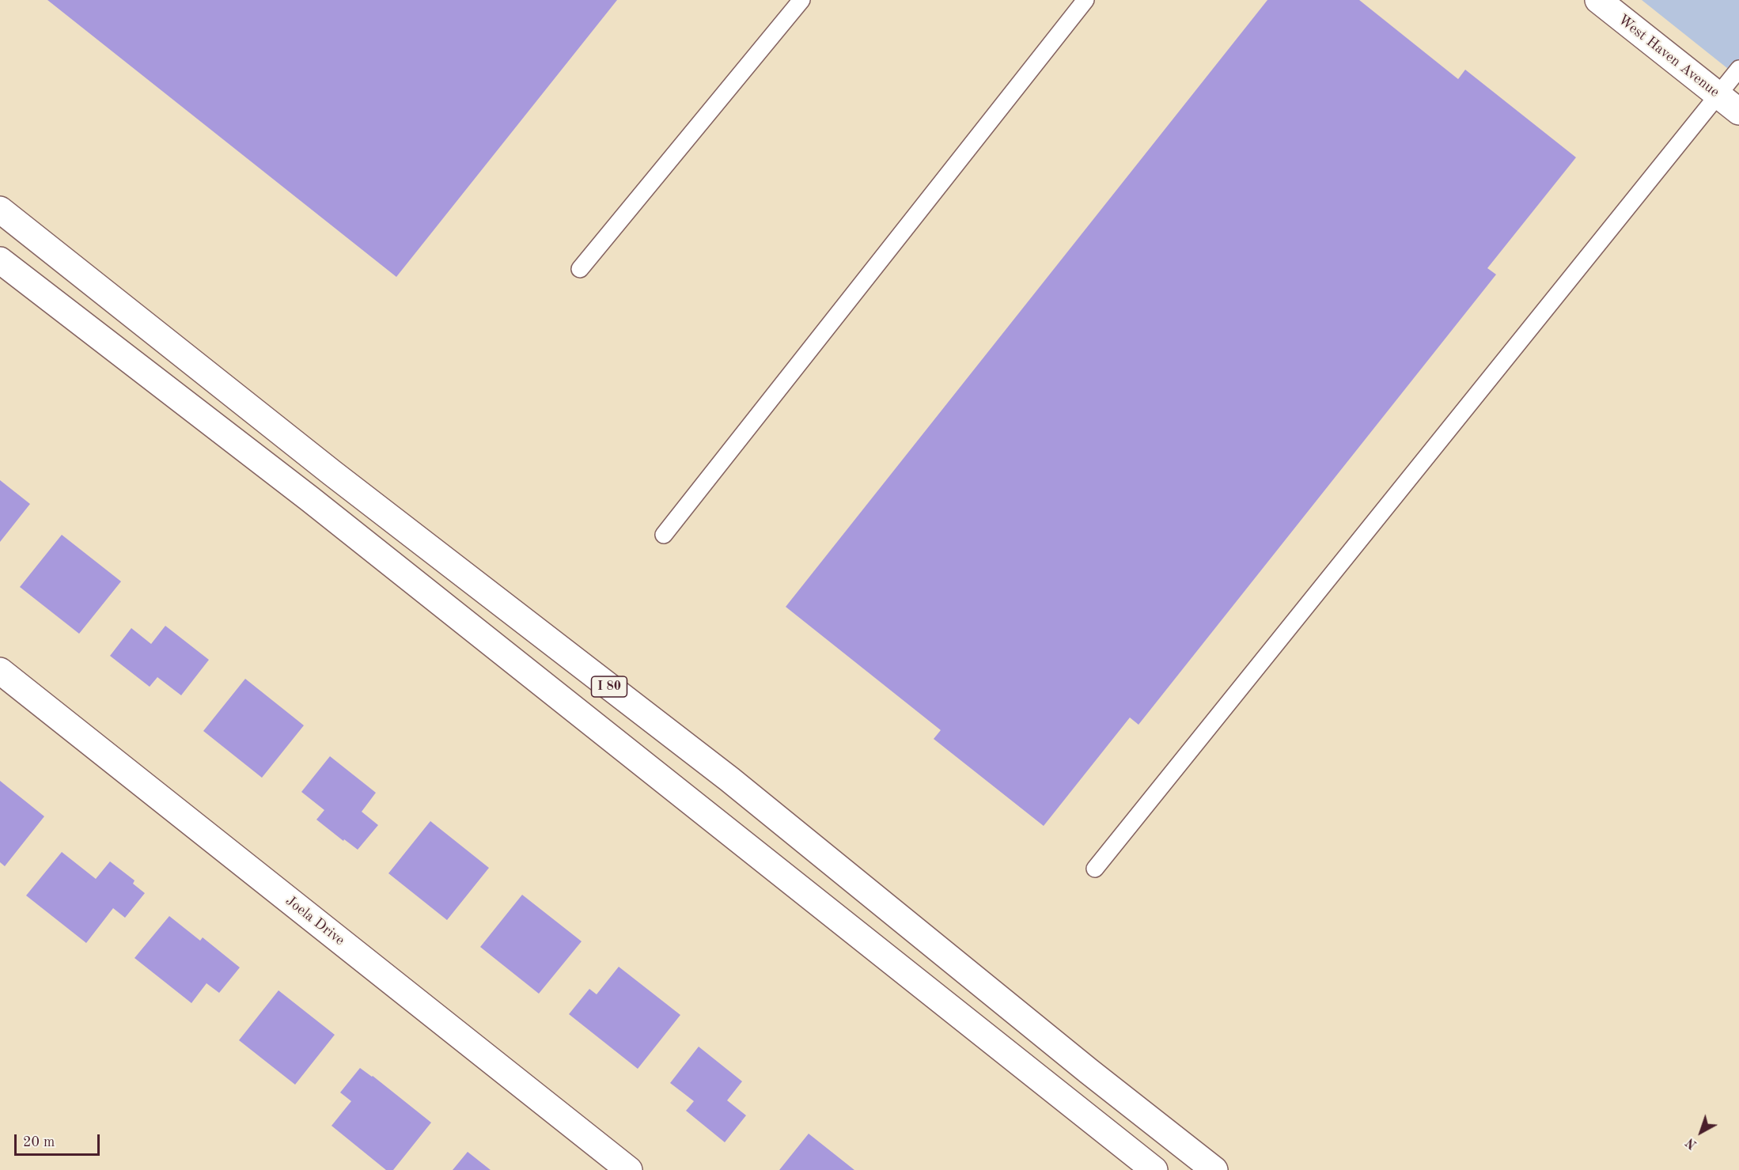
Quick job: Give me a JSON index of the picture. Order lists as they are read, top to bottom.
{
  "streets": {
    "main road": ["West Haven Avenue", "I 80", "Joela Drive"]
  },
  "scale_bar": "20 m",
  "north": "bottom left"
}
